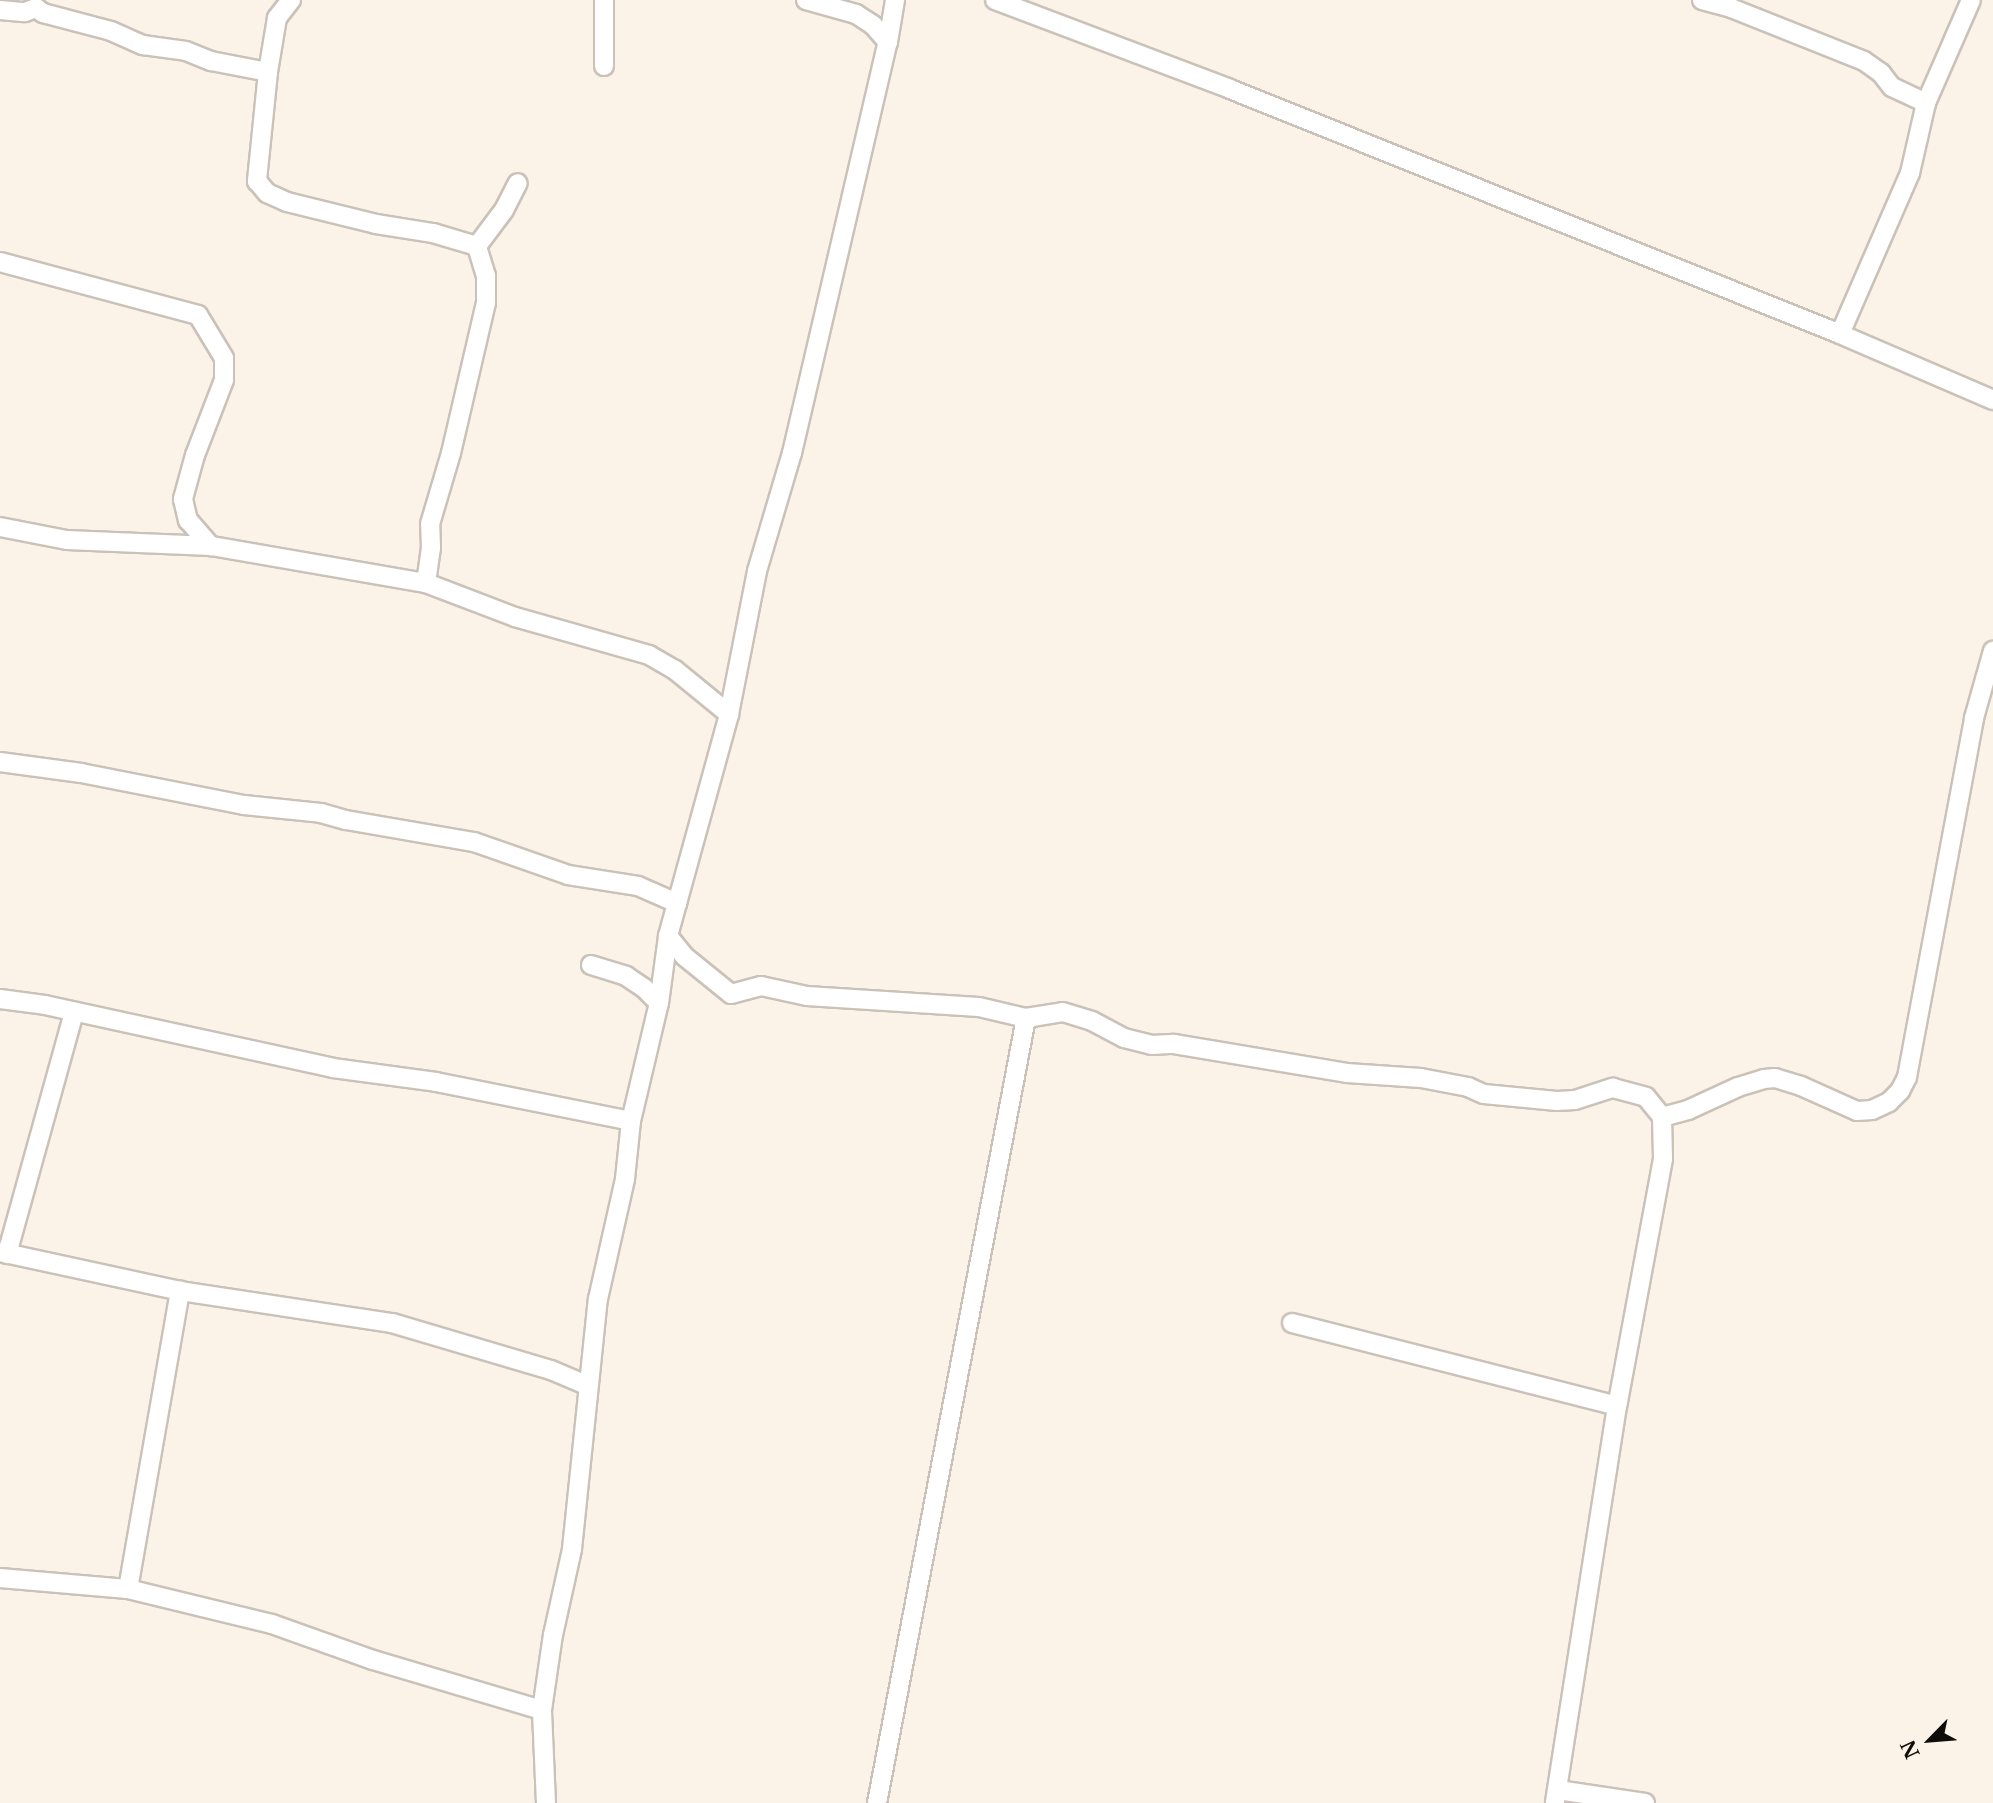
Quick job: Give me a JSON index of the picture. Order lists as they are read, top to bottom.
{
  "north": "bottom left"
}
